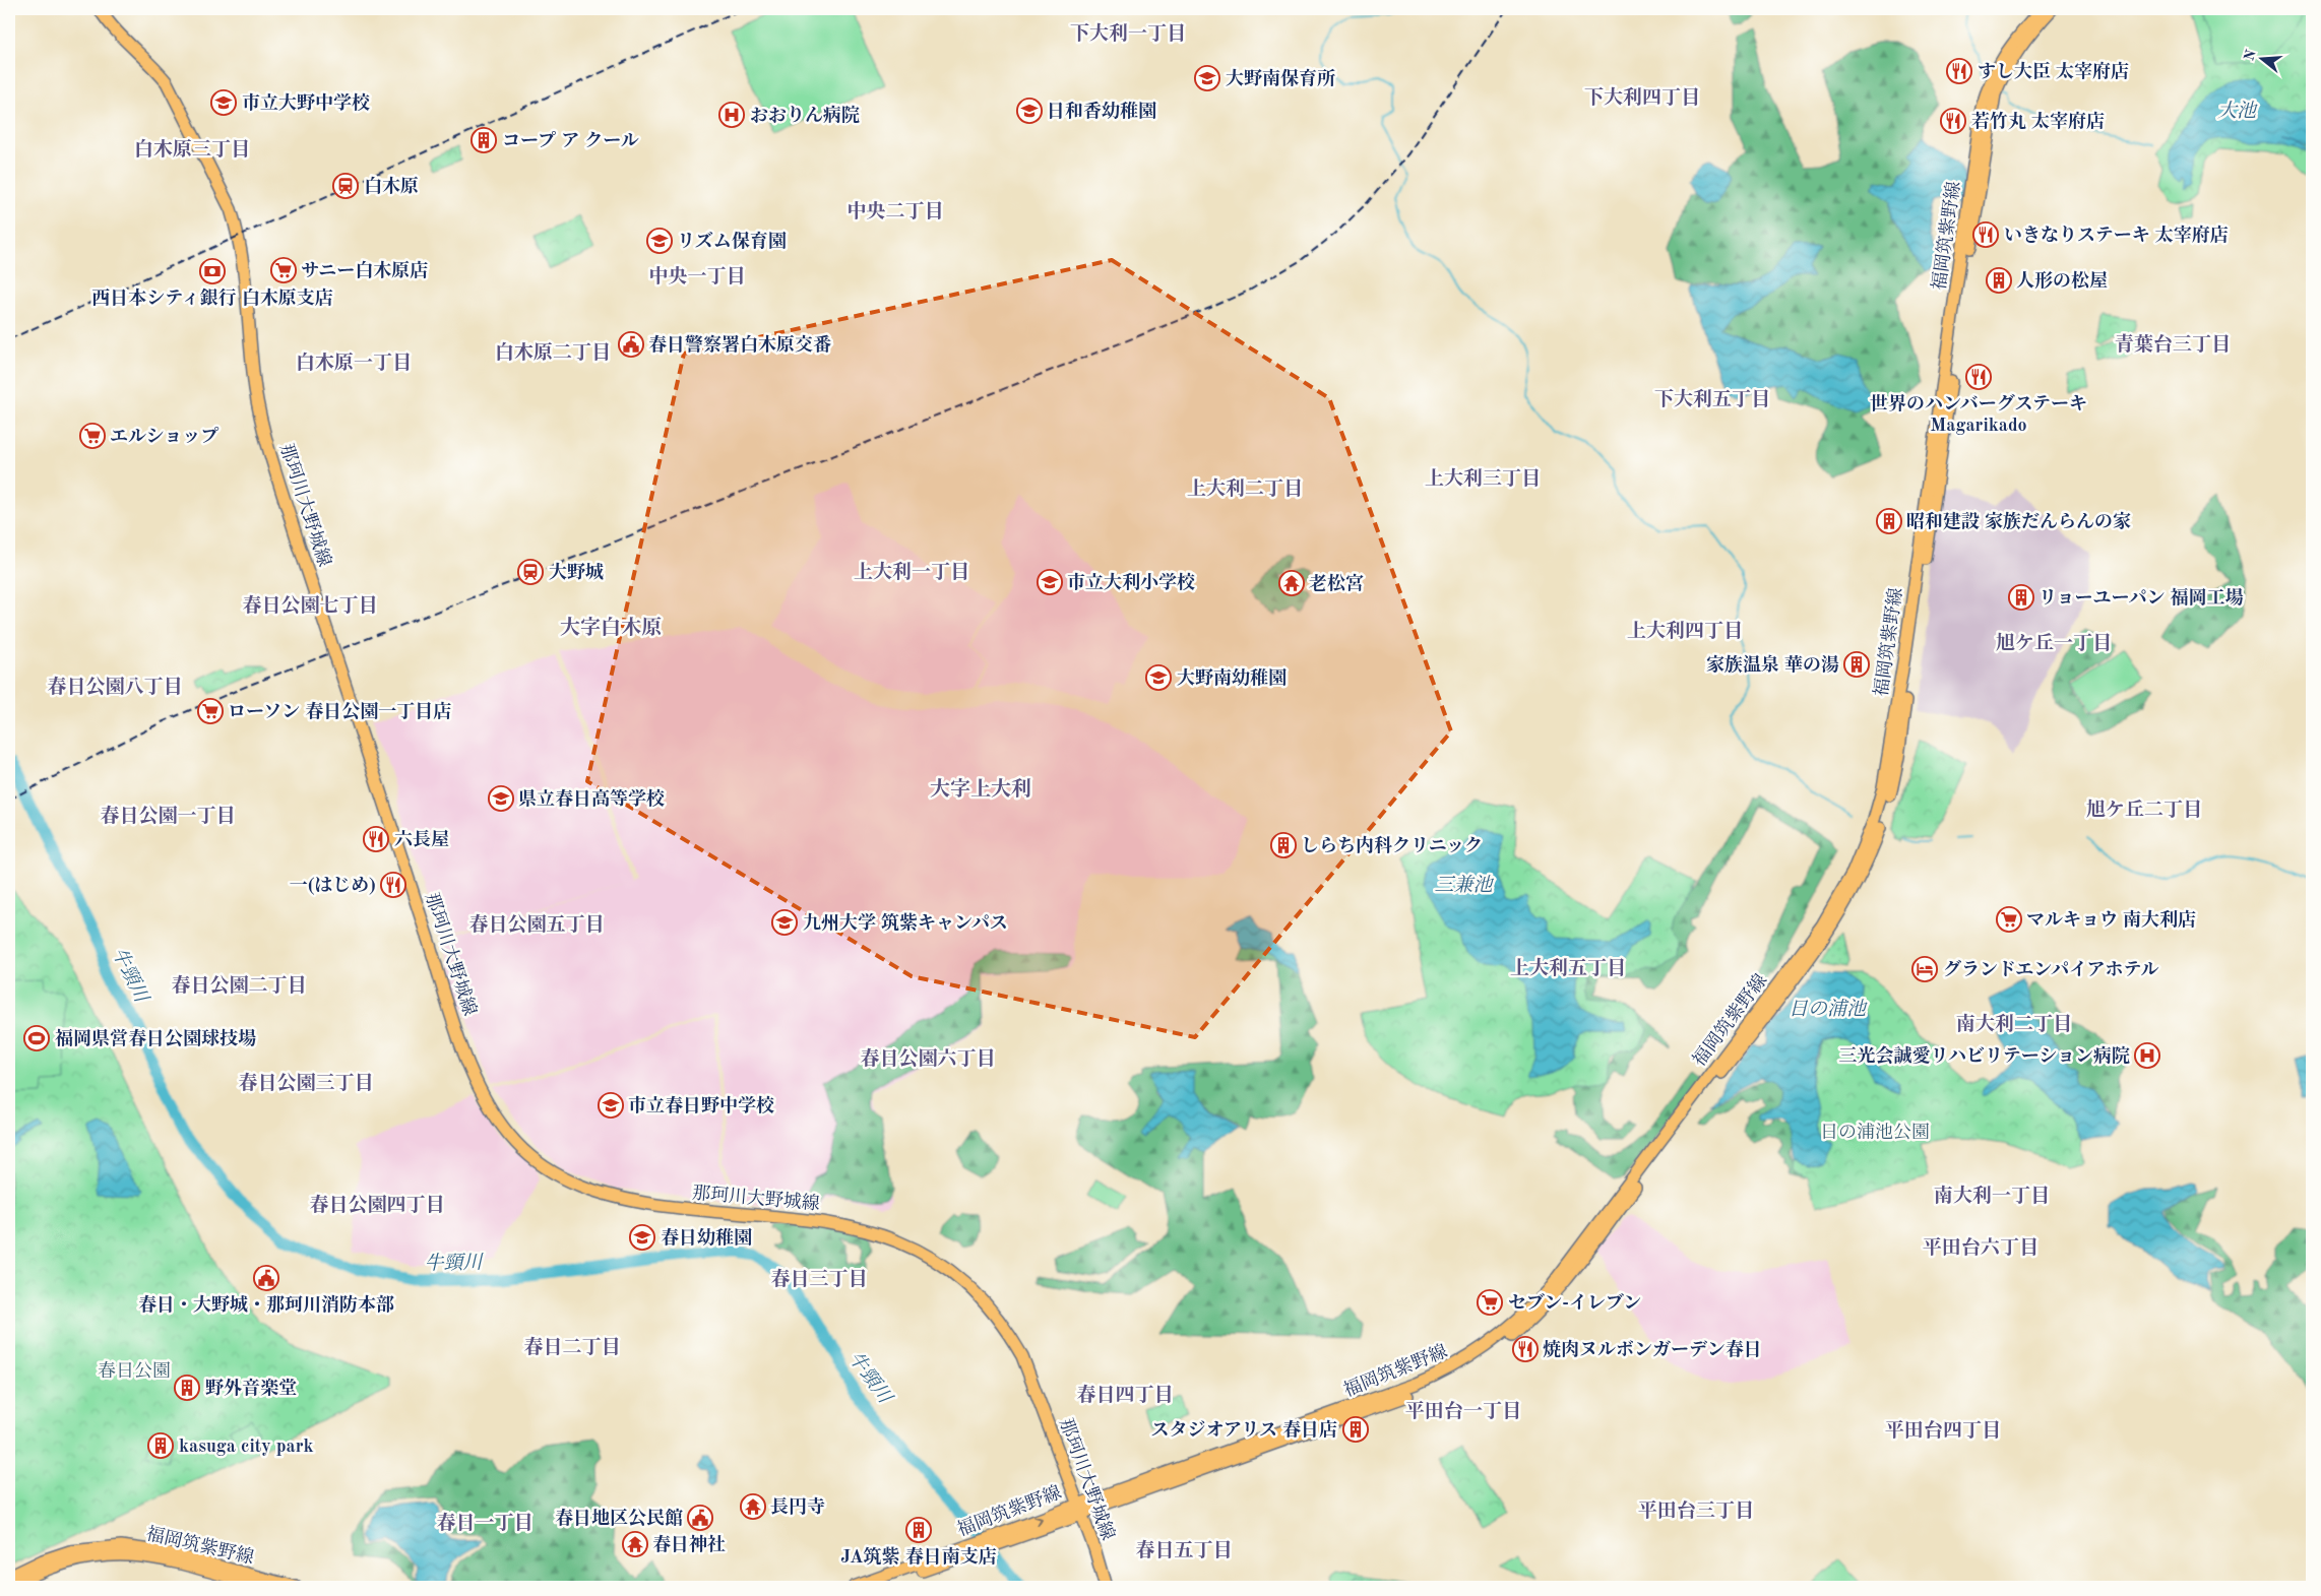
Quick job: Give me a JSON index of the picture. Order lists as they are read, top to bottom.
{
  "streets": {
    "main road": ["福岡筑紫野線", "那珂川大野城線"]
  },
  "crossings": [
    ["福岡筑紫野線", "那珂川大野城線"]
  ],
  "districts": [
    "下大利一丁目",
    "下大利四丁目",
    "白木原三丁目",
    "中央二丁目",
    "中央一丁目",
    "青葉台三丁目",
    "白木原二丁目",
    "白木原一丁目",
    "下大利五丁目",
    "上大利三丁目",
    "上大利二丁目",
    "上大利一丁目",
    "春日公園七丁目",
    "大字白木原",
    "上大利四丁目",
    "旭ケ丘一丁目",
    "春日公園八丁目",
    "大字上大利",
    "旭ケ丘二丁目",
    "春日公園一丁目",
    "春日公園五丁目",
    "上大利五丁目",
    "春日公園二丁目",
    "南大利二丁目",
    "春日公園六丁目",
    "春日公園三丁目",
    "南大利一丁目",
    "春日公園四丁目",
    "平田台六丁目",
    "春日三丁目",
    "春日二丁目",
    "春日四丁目",
    "平田台一丁目",
    "平田台四丁目",
    "平田台三丁目",
    "春日一丁目",
    "春日五丁目"
  ],
  "water": [
    "大池",
    "三兼池",
    "牛頸川",
    "日の浦池"
  ],
  "parks": ["日の浦池公園", "春日公園"],
  "places": {
    "restaurant": [
      "すし大臣 太宰府店",
      "若竹丸 太宰府店",
      "いきなりステーキ 太宰府店",
      "世界のハンバーグステーキ Magarikado",
      "六長屋",
      "一(はじめ)",
      "焼肉ヌルボンガーデン春日"
    ],
    "school or university": [
      "大野南保育所",
      "市立大野中学校",
      "日和香幼稚園",
      "リズム保育園",
      "市立大利小学校",
      "大野南幼稚園",
      "県立春日高等学校",
      "九州大学 筑紫キャンパス",
      "市立春日野中学校",
      "春日幼稚園"
    ],
    "hospital": ["おおりん病院", "三光会誠愛リハビリテーション病院"],
    "building": [
      "コープ ア クール",
      "人形の松屋",
      "昭和建設 家族だんらんの家",
      "リョーユーパン 福岡工場",
      "家族温泉 華の湯",
      "しらち内科クリニック",
      "野外音楽堂",
      "スタジオアリス 春日店",
      "kasuga city park",
      "JA筑紫 春日南支店"
    ],
    "station": ["白木原", "大野城"],
    "supermarket": [
      "サニー白木原店",
      "エルショップ",
      "ローソン 春日公園一丁目店",
      "マルキョウ 南大利店",
      "セブン-イレブン"
    ],
    "bank": ["西日本シティ銀行 白木原支店"],
    "public building": ["春日警察署白木原交番", "春日・大野城・那珂川消防本部", "春日地区公民館"],
    "temple": ["老松宮", "長円寺", "春日神社"],
    "hotel": ["グランドエンパイアホテル"],
    "sports": ["福岡県営春日公園球技場"]
  },
  "north": "left"
}
